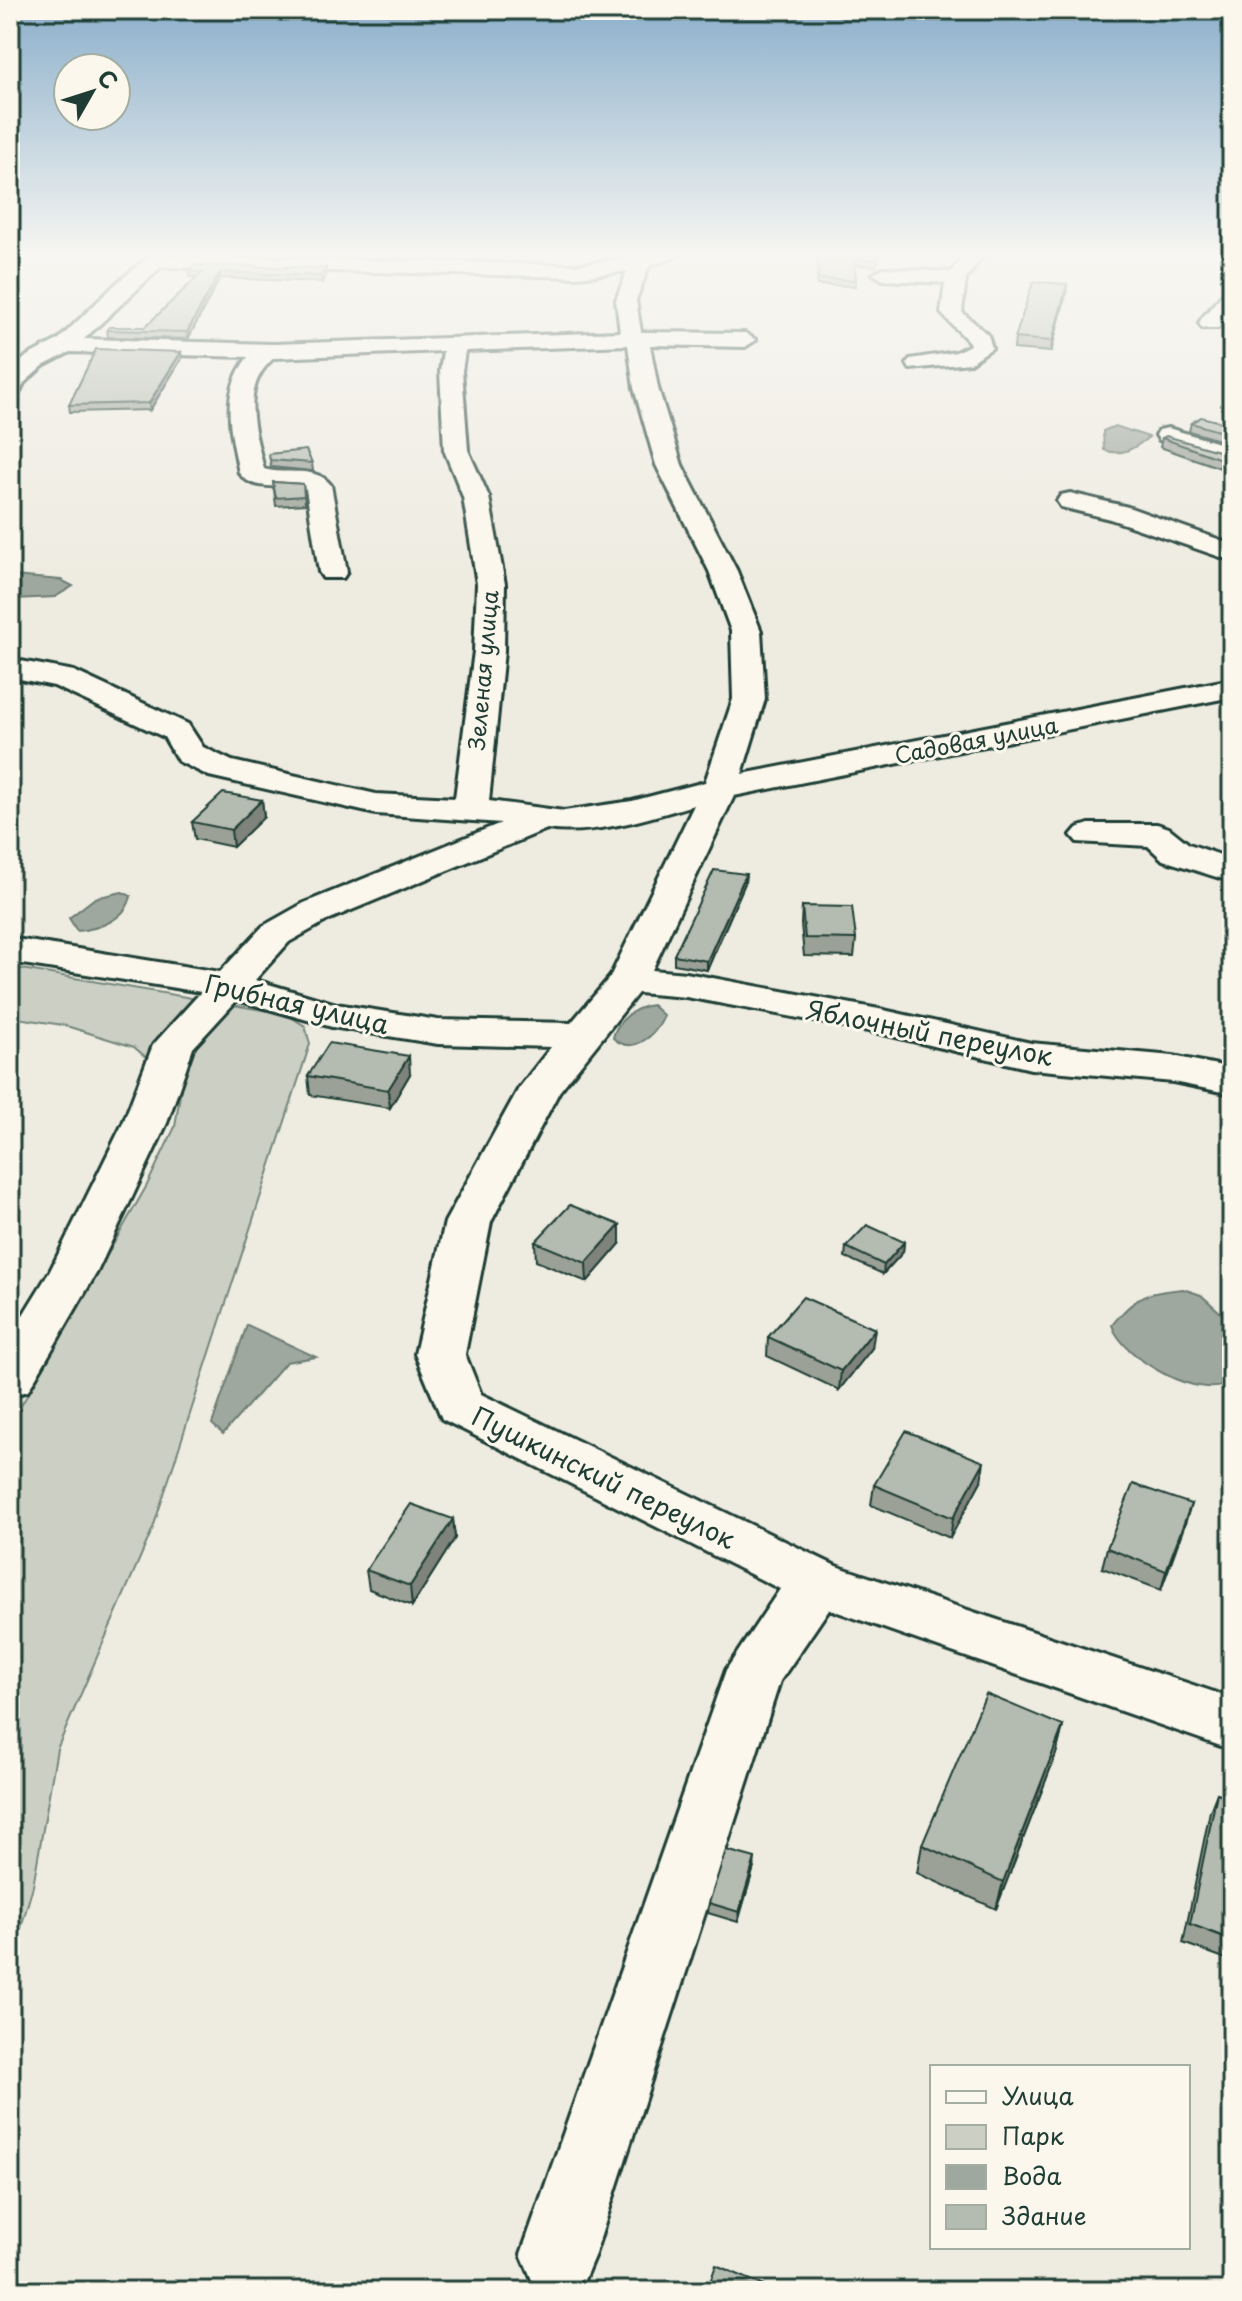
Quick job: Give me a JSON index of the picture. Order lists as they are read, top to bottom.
{
  "streets": {
    "street": [
      "Зеленая улица",
      "Садовая улица",
      "Грибная улица",
      "Яблочный переулок",
      "Пушкинский переулок"
    ]
  },
  "crossings": [
    ["Садовая улица", "Пушкинский переулок"],
    ["Грибная улица", "Пушкинский переулок"],
    ["Яблочный переулок", "Пушкинский переулок"]
  ],
  "legend": [
    "Улица",
    "Парк",
    "Вода",
    "Здание"
  ],
  "north": "top right"
}
